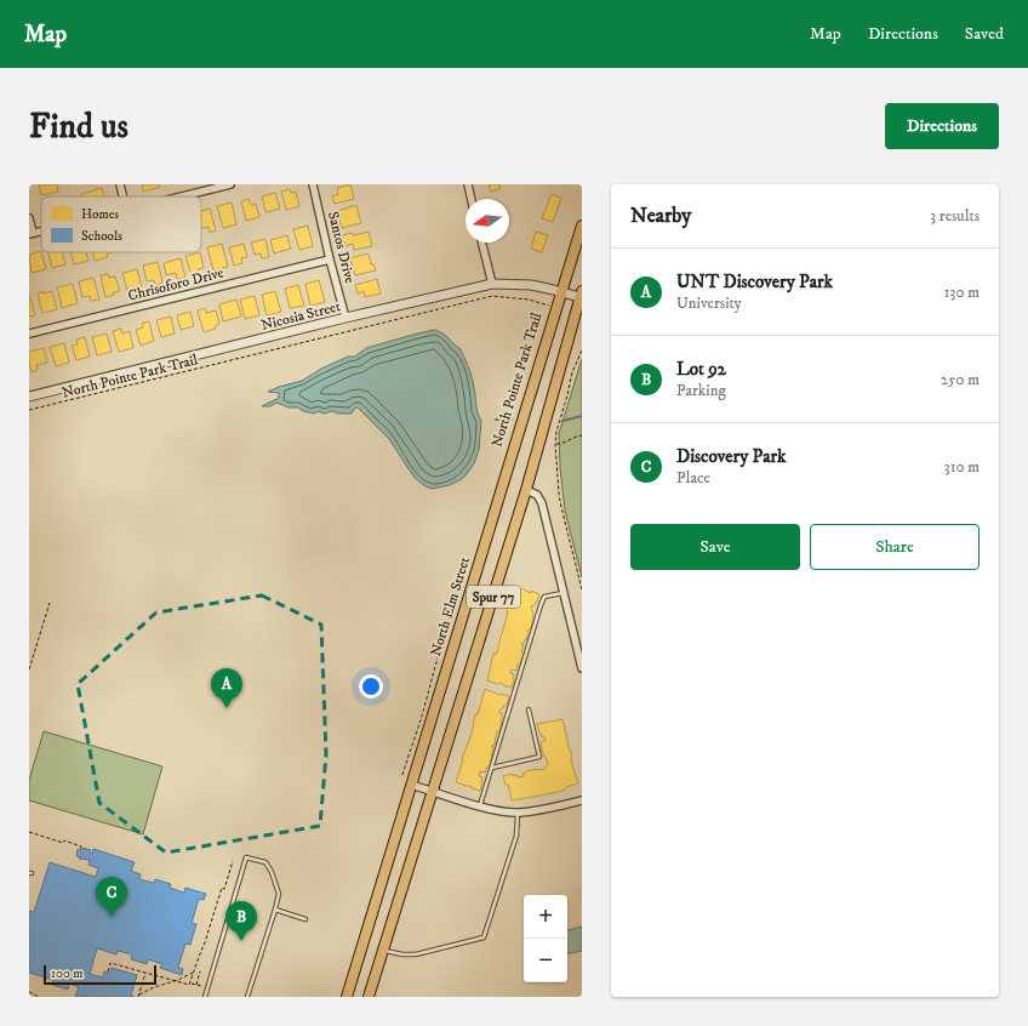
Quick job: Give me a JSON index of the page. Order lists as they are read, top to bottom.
{
  "streets": {
    "main road": ["Spur 77", "North Elm Street"],
    "street": ["Santos Drive", "Chrisoforo Drive", "Nicosia Street"],
    "path": ["North Pointe Park Trail"]
  },
  "crossings": [
    ["Santos Drive", "Chrisoforo Drive"],
    ["Santos Drive", "Nicosia Street"],
    ["Nicosia Street", "Spur 77"],
    ["Nicosia Street", "North Elm Street"]
  ],
  "legend": ["Homes", "Schools"],
  "scale_bar": "100 m",
  "north": "left",
  "page": {
    "header": "Map",
    "nav": ["Map", "Directions", "Saved"],
    "buttons": [
      "Directions",
      ["Save", "Share"]
    ],
    "title": "Find us",
    "heading": ["Nearby", "3 results"],
    "list": [
      {
        "mark": "A",
        "name": "UNT Discovery Park",
        "note": "University",
        "value": "130 m"
      },
      {
        "mark": "B",
        "name": "Lot 92",
        "note": "Parking",
        "value": "250 m"
      },
      {
        "mark": "C",
        "name": "Discovery Park",
        "note": "Place",
        "value": "310 m"
      }
    ],
    "pins": ["A", "C", "B"],
    "map_buttons": ["+", "−"],
    "scale": "100 m"
  }
}
